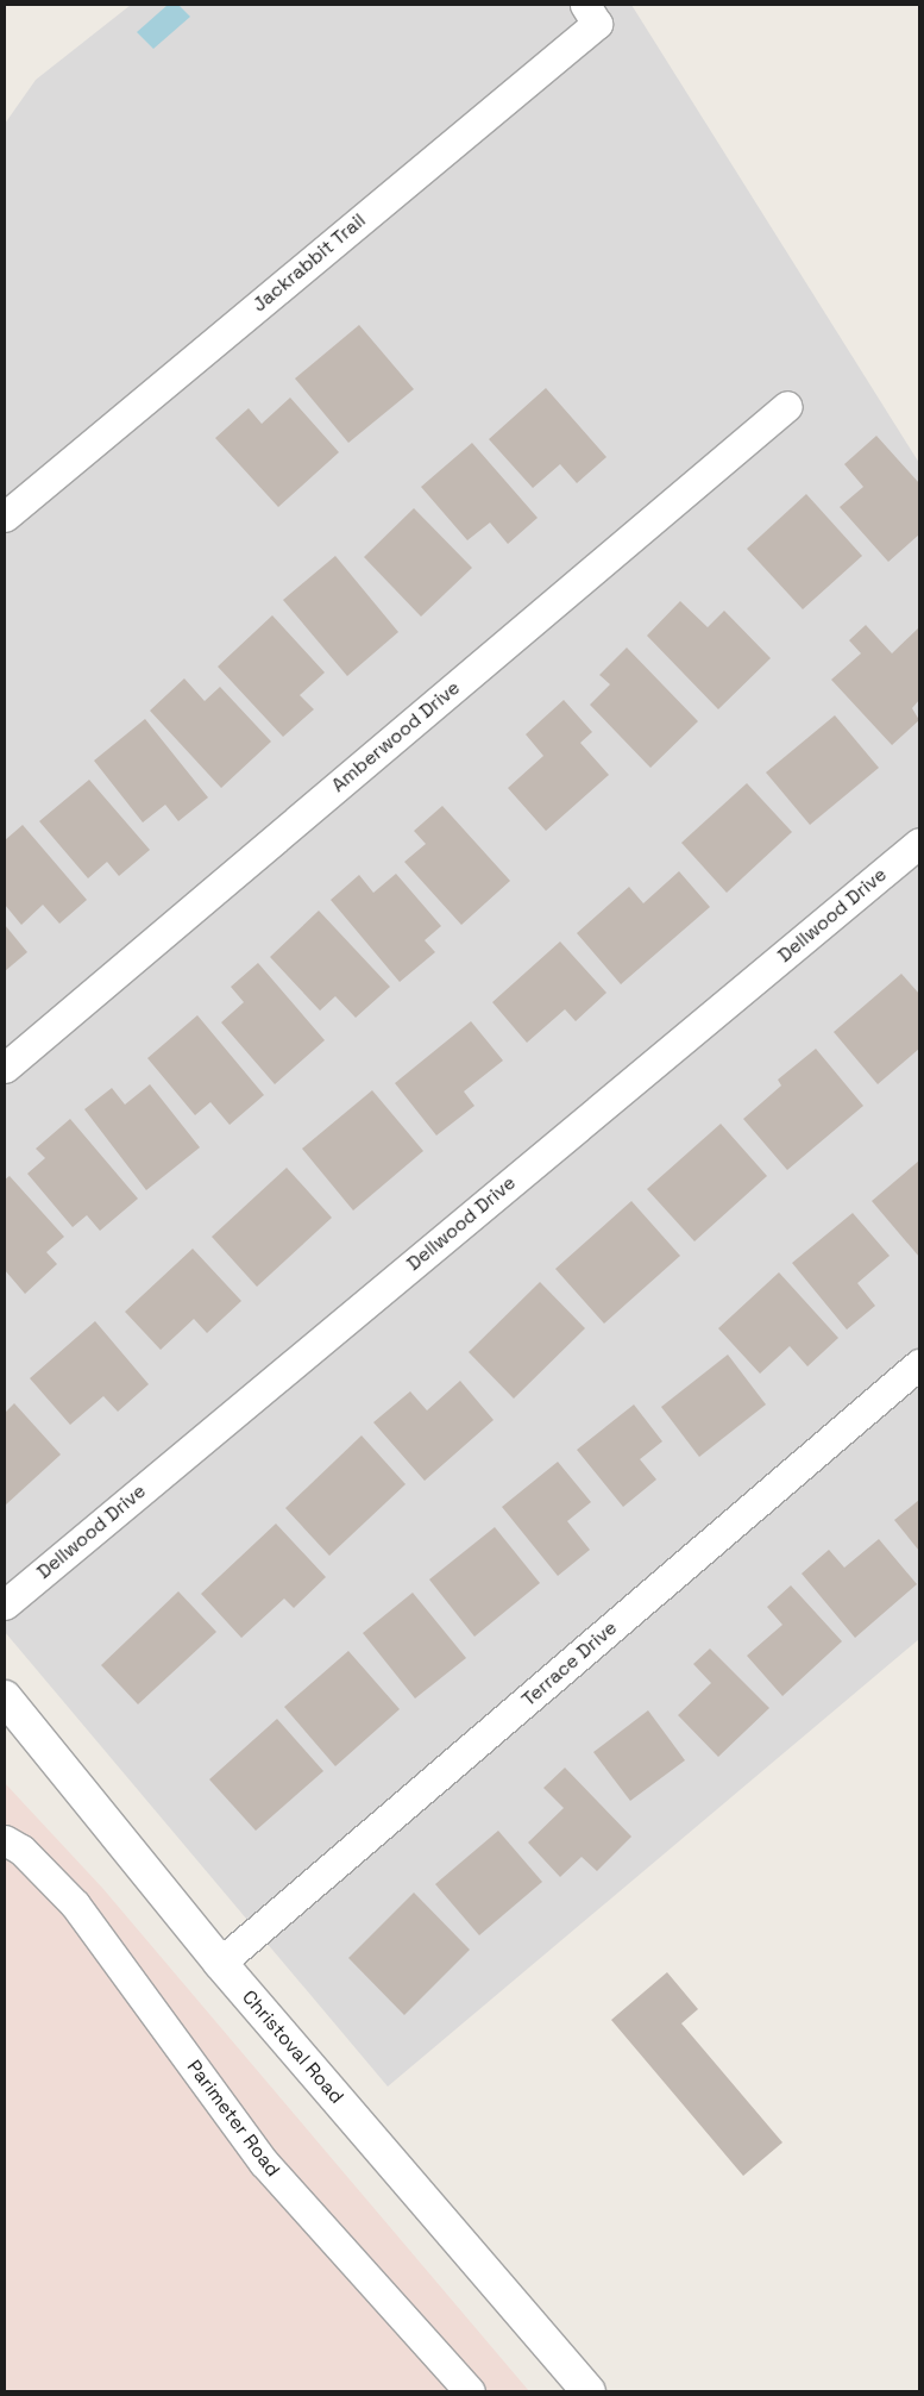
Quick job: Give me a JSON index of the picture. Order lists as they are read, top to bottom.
{
  "streets": {
    "street": [
      "Jackrabbit Trail",
      "Amberwood Drive",
      "Dellwood Drive",
      "Terrace Drive",
      "Christoval Road",
      "Parimeter Road"
    ]
  },
  "crossings": [
    ["Terrace Drive", "Christoval Road"]
  ]
}
